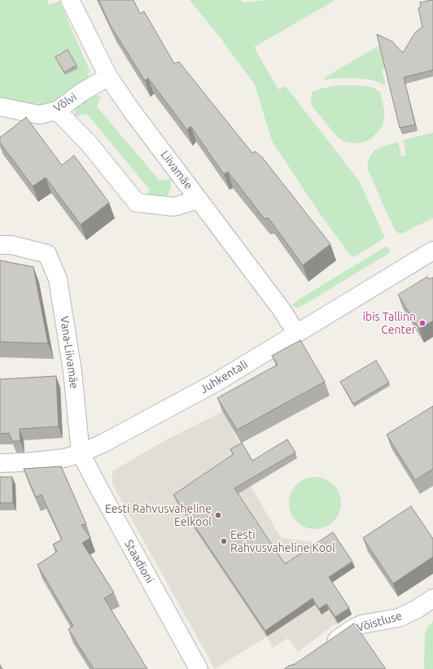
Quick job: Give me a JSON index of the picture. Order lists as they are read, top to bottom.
{
  "streets": {
    "street": [
      "Võlvi",
      "Liivamäe",
      "Vana-Liivamäe",
      "Juhkentali",
      "Staadioni",
      "Võistluse"
    ]
  },
  "crossings": [
    ["Võlvi", "Liivamäe"],
    ["Liivamäe", "Juhkentali"],
    ["Vana-Liivamäe", "Juhkentali"],
    ["Vana-Liivamäe", "Staadioni"],
    ["Juhkentali", "Staadioni"]
  ],
  "places": ["ibis Tallinn Center", "Eesti Rahvusvaheline Eelkool", "Eesti Rahvusvaheline Kool"]
}
